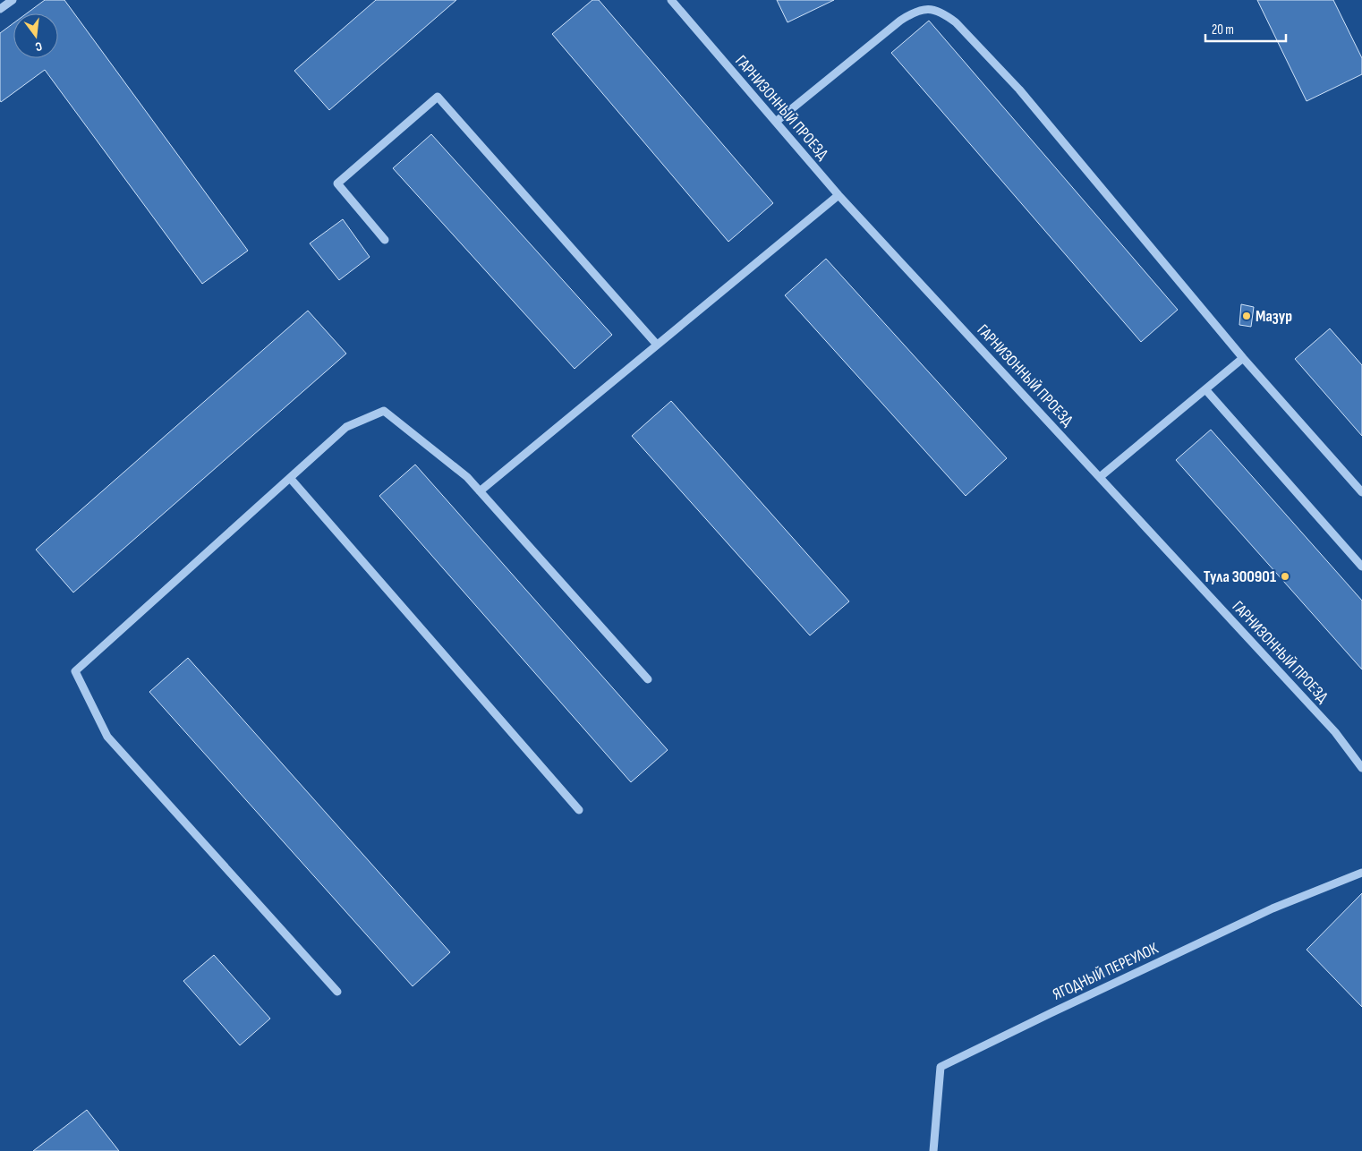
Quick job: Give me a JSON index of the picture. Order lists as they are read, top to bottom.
{
  "streets": {
    "street": ["ГАРНИЗОННЫЙ ПРОЕЗД", "ЯГОДНЫЙ ПЕРЕУЛОК"]
  },
  "places": ["Мазур", "Тула 300901"],
  "scale_bar": "20 m",
  "north": "bottom"
}
